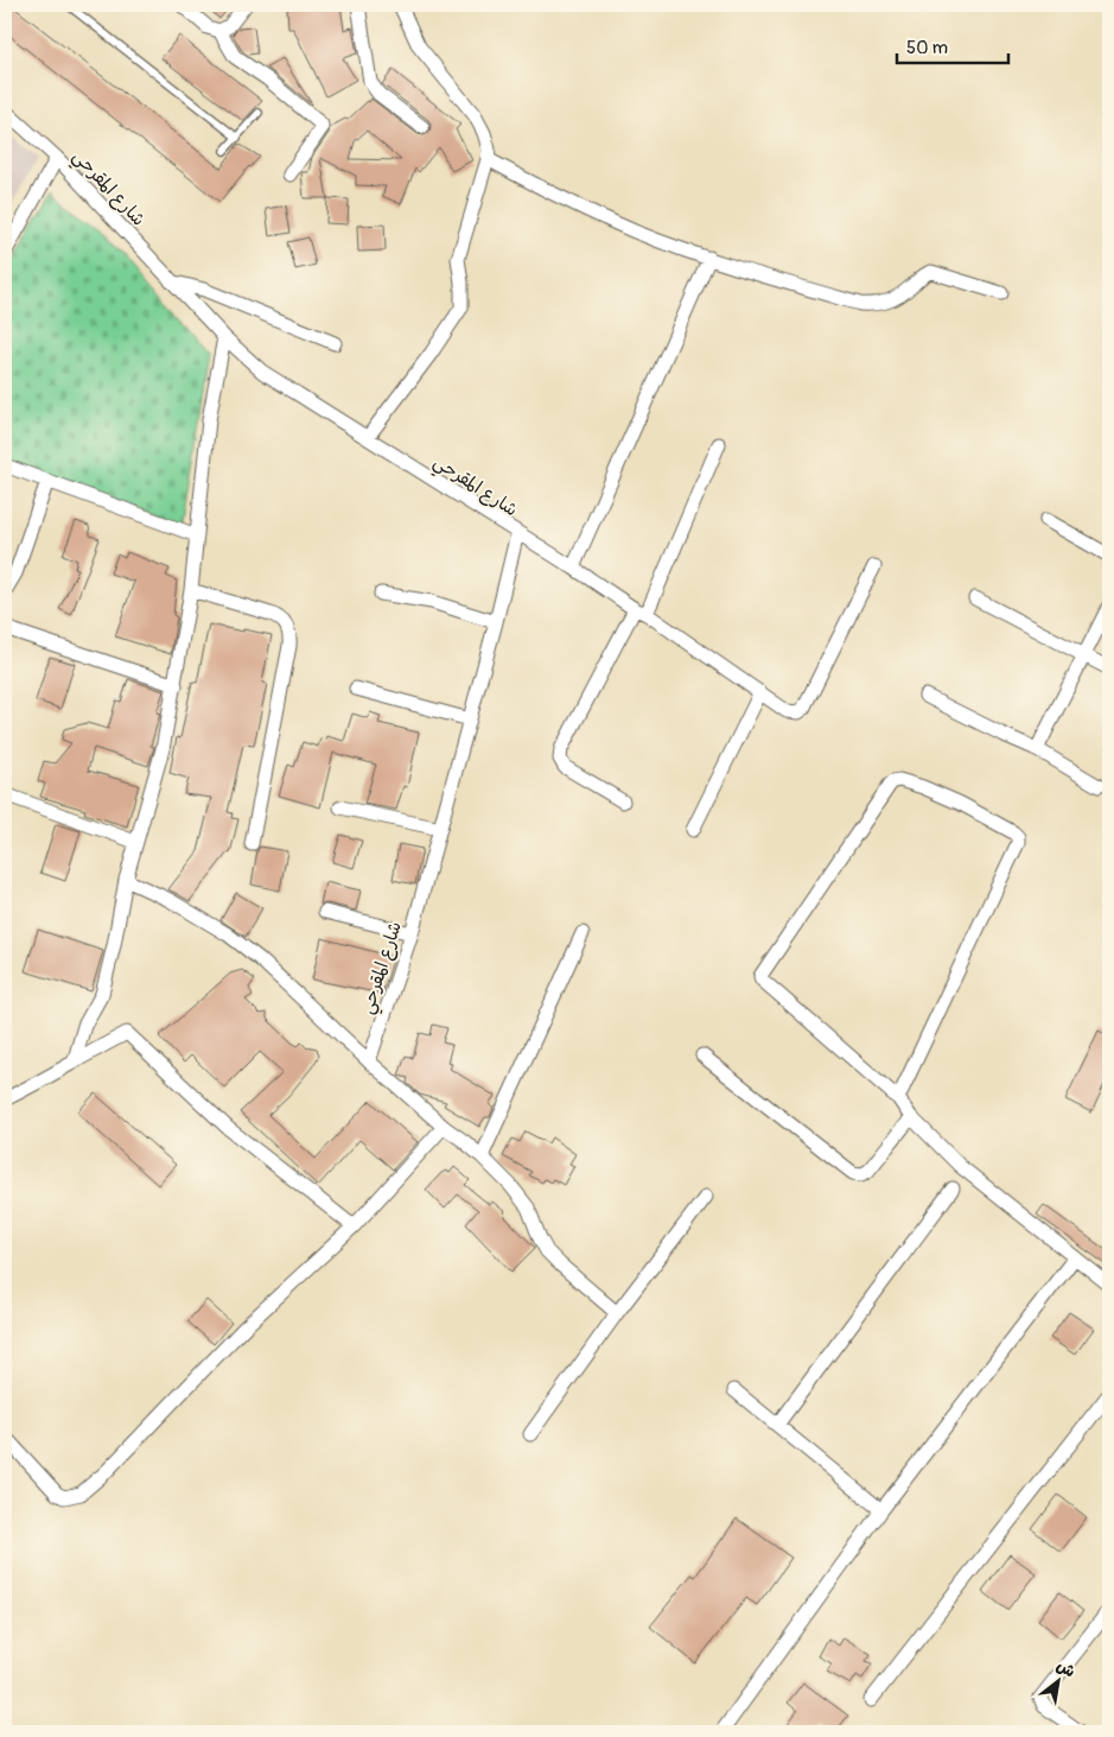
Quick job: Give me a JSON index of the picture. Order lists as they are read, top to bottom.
{
  "streets": {
    "street": ["شارع المقرحي"]
  },
  "scale_bar": "50 m",
  "north": "top right"
}
